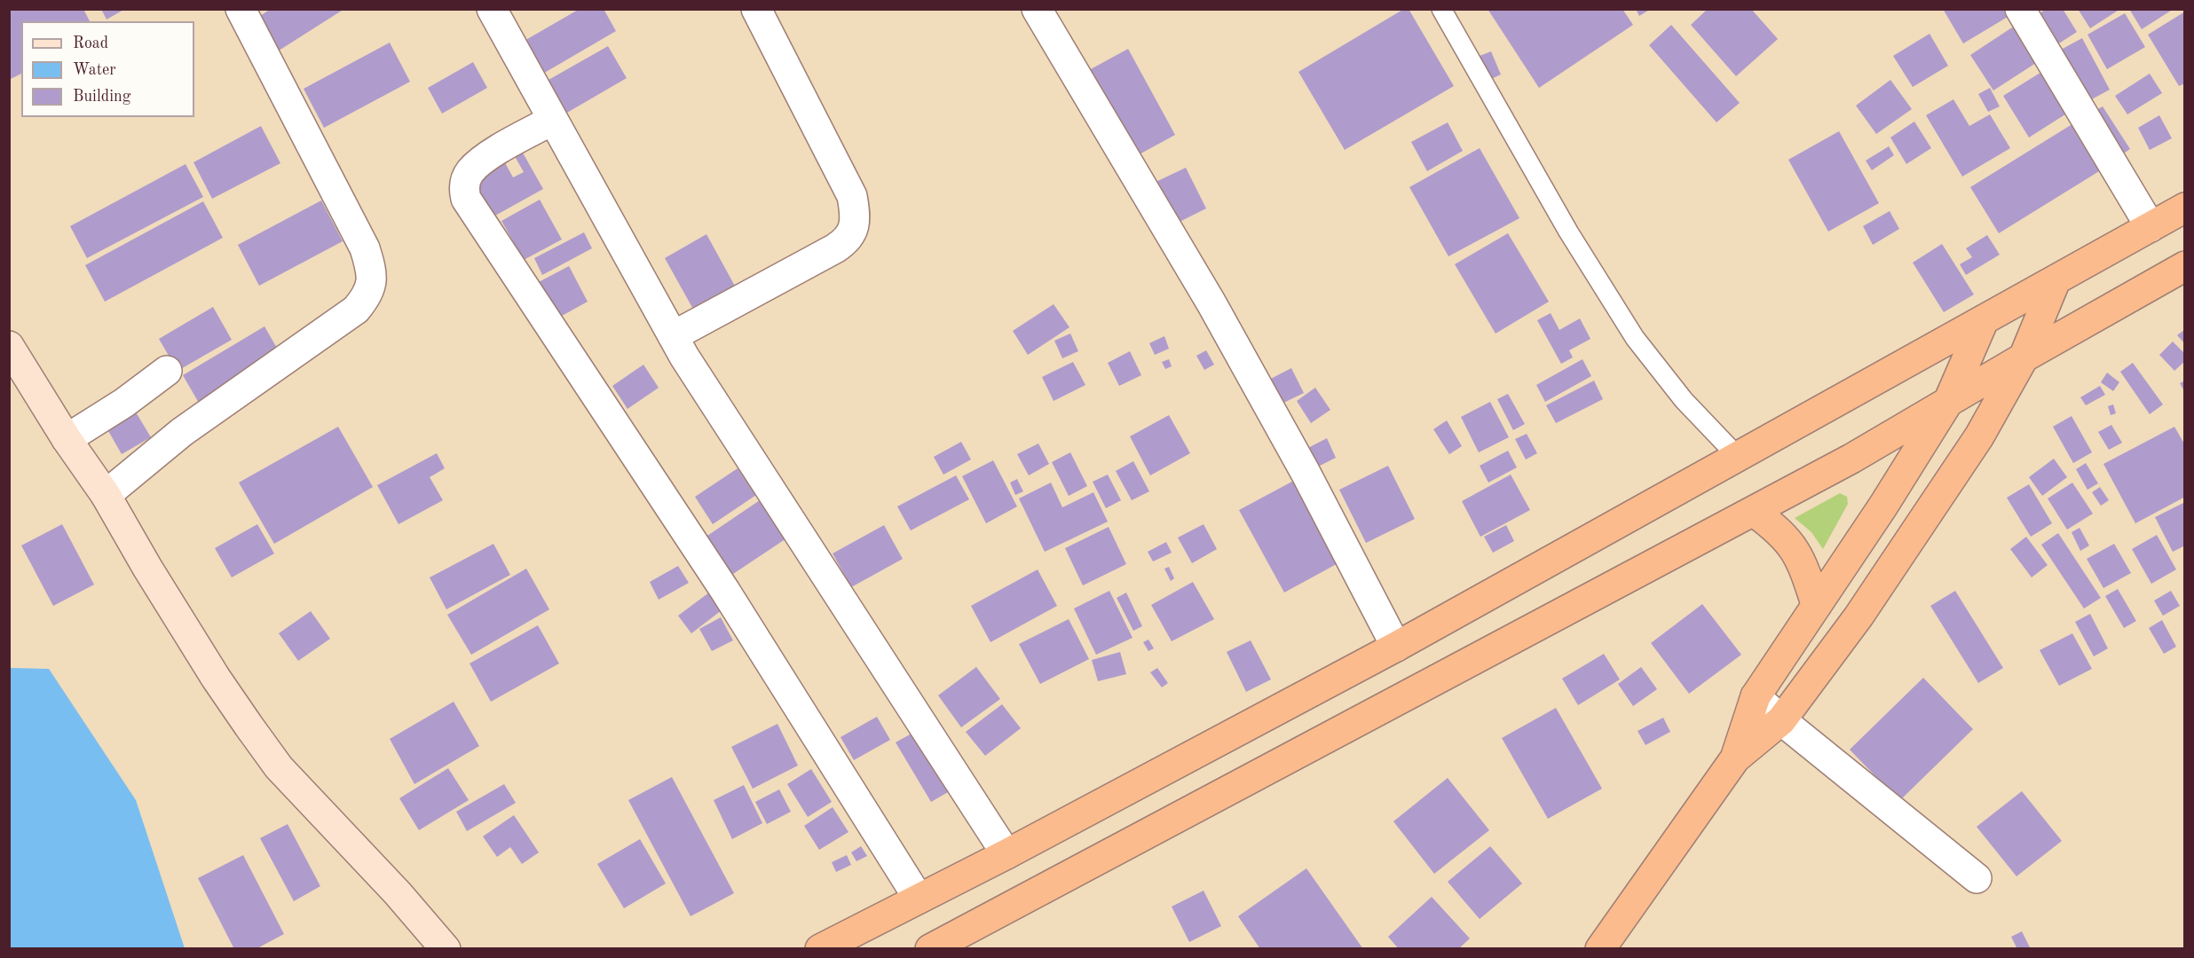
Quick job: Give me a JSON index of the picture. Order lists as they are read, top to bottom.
{
  "legend": ["Road", "Water", "Building"]
}
